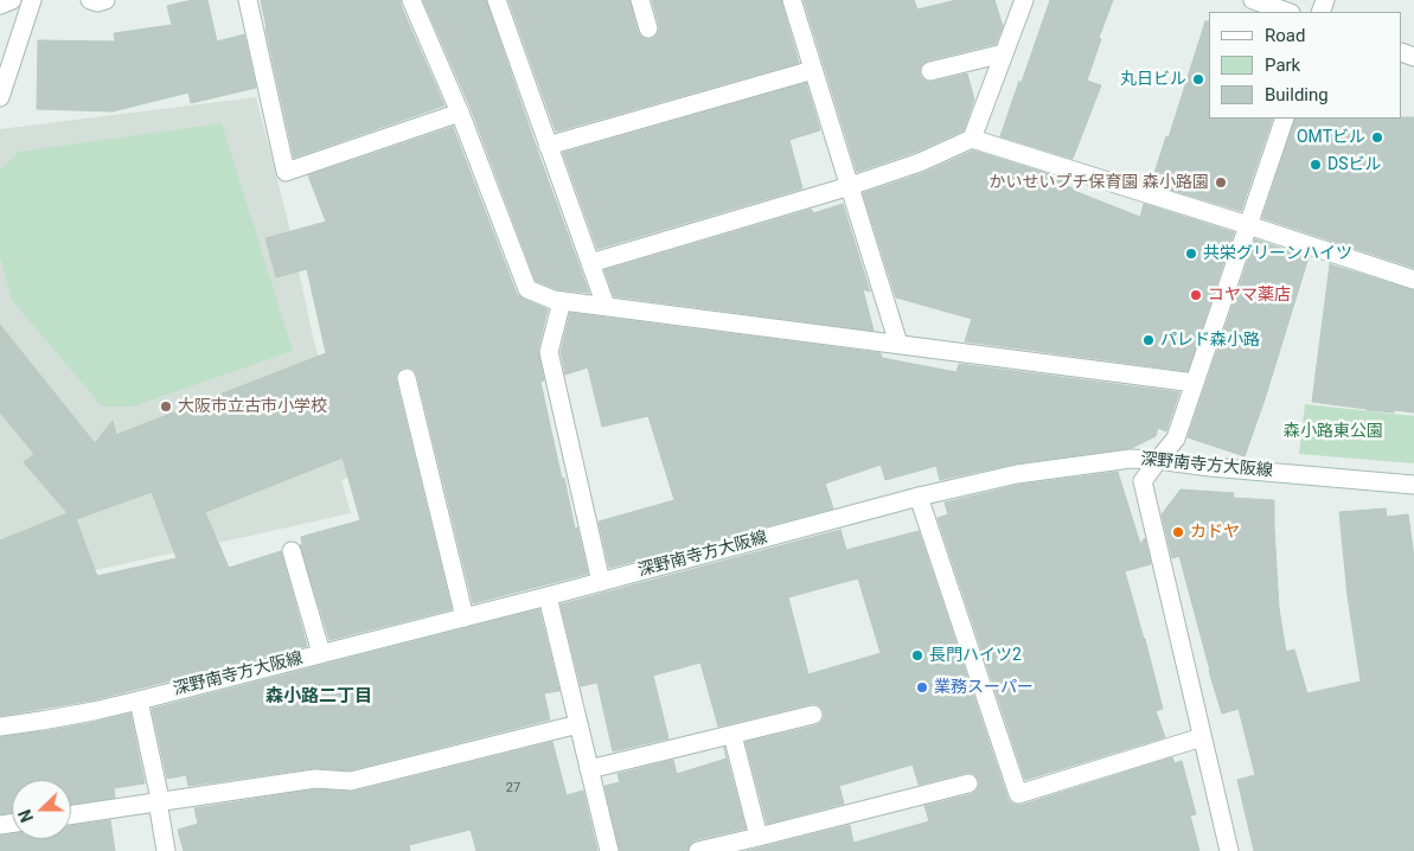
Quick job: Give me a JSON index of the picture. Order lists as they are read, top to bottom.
{
  "streets": {
    "street": ["深野南寺方大阪線"]
  },
  "districts": ["森小路二丁目"],
  "parks": ["森小路東公園"],
  "places": [
    "丸日ビル",
    "OMTビル",
    "DSビル",
    "かいせいプチ保育園 森小路園",
    "共栄グリーンハイツ",
    "コヤマ薬店",
    "パレド森小路",
    "大阪市立古市小学校",
    "カドヤ",
    "長門ハイツ2",
    "業務スーパー"
  ],
  "house_numbers": ["27"],
  "legend": ["Road", "Park", "Building"],
  "north": "left"
}
